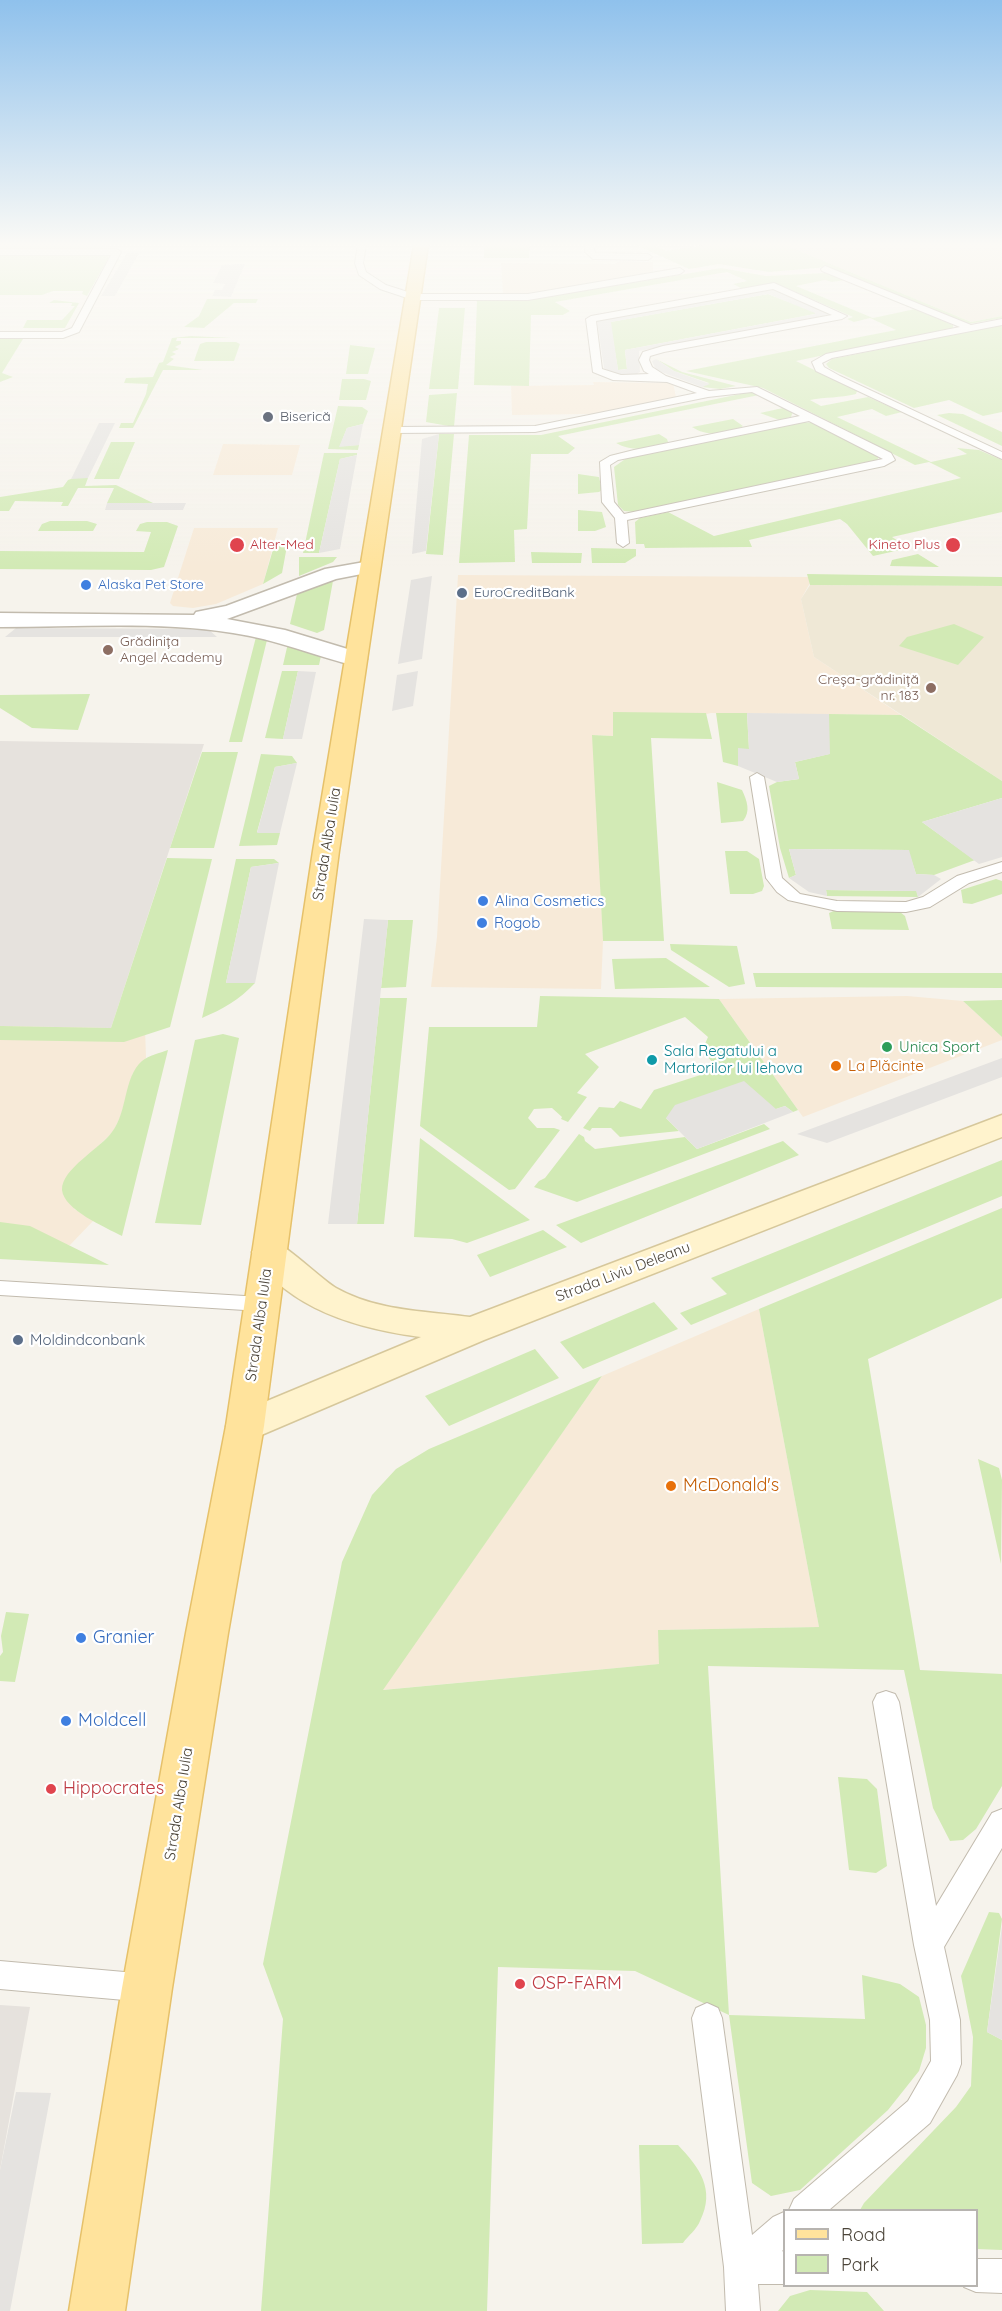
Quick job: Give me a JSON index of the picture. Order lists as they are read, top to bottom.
{
  "streets": {
    "main road": ["Strada Alba Iulia", "Strada Liviu Deleanu"]
  },
  "crossings": [
    ["Strada Alba Iulia", "Strada Liviu Deleanu"]
  ],
  "places": [
    "Biserică",
    "Alter-Med",
    "Kineto Plus",
    "Alaska Pet Store",
    "EuroCreditBank",
    "Grădinița Angel Academy",
    "Creșa-grădiniță nr. 183",
    "Alina Cosmetics",
    "Rogob",
    "Unica Sport",
    "Sala Regatului a Martorilor lui Iehova",
    "La Plăcinte",
    "Moldindconbank",
    "McDonald's",
    "Granier",
    "Moldcell",
    "Hippocrates",
    "OSP-FARM"
  ],
  "legend": ["Road", "Park"]
}
